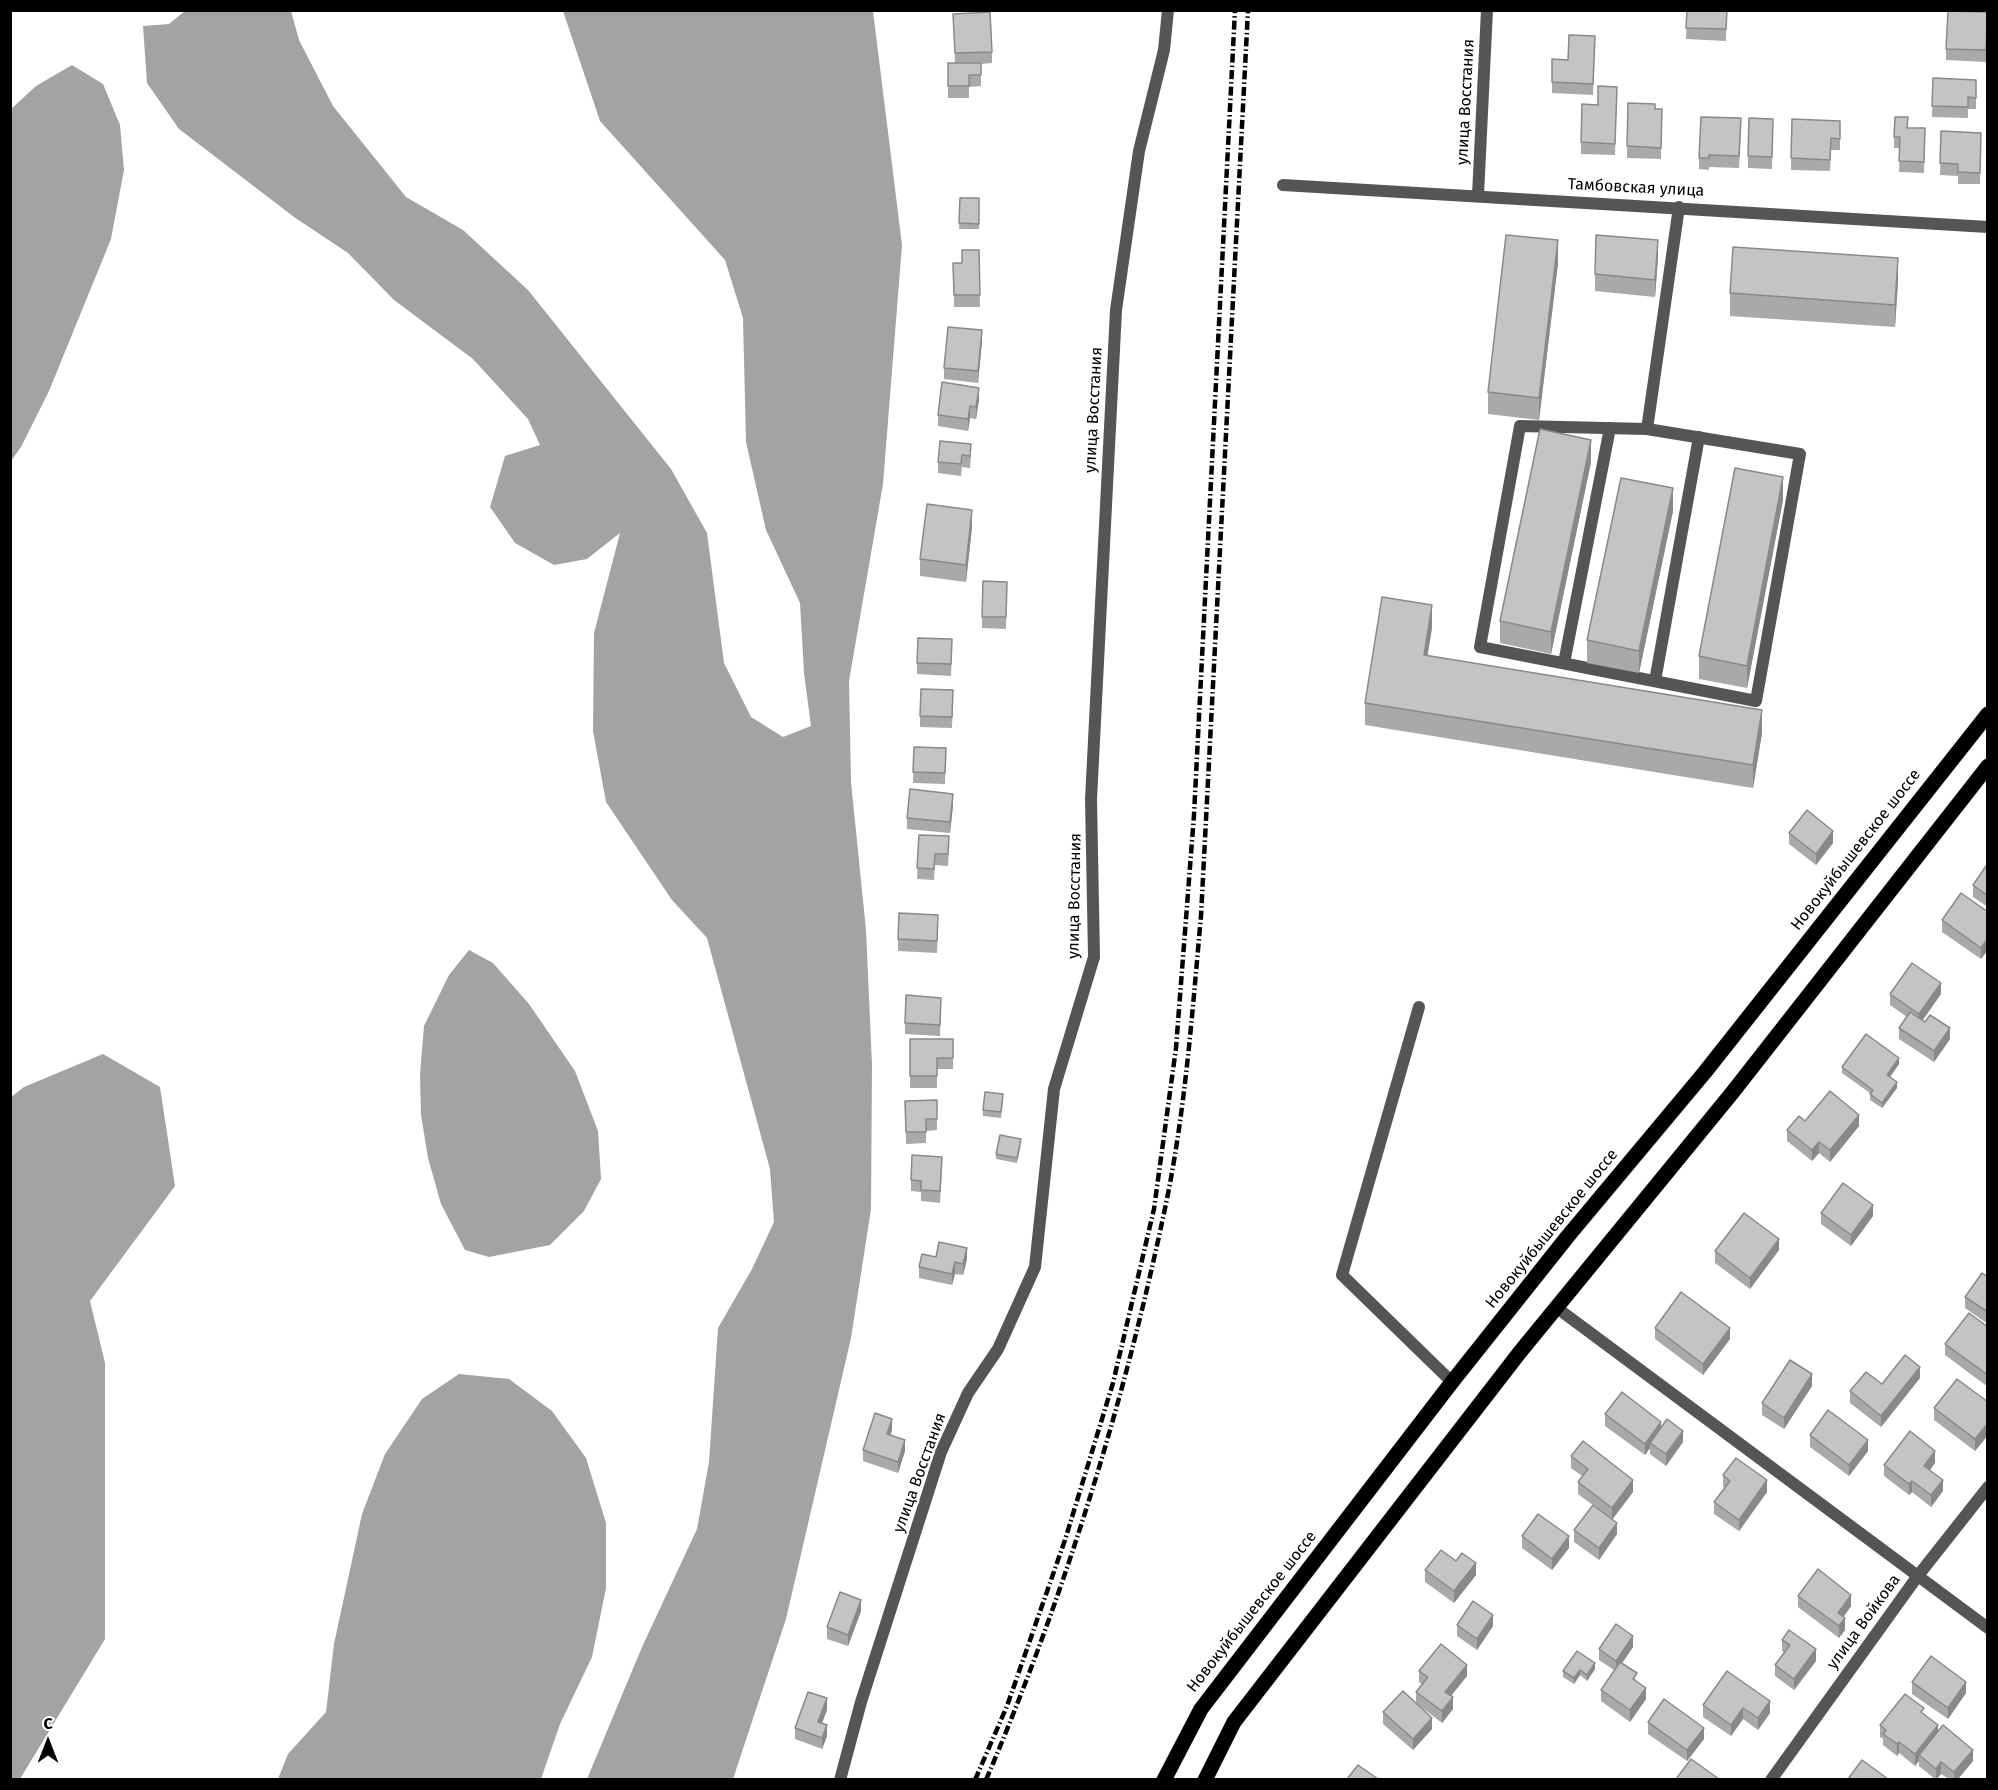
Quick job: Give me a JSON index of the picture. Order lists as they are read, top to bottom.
{
  "streets": {
    "main road": ["Новокуйбышевское шоссе"],
    "street": ["улица Восстания", "Тамбовская улица", "улица Войкова"]
  },
  "crossings": [
    ["улица Восстания", "Тамбовская улица"]
  ],
  "north": "top"
}
